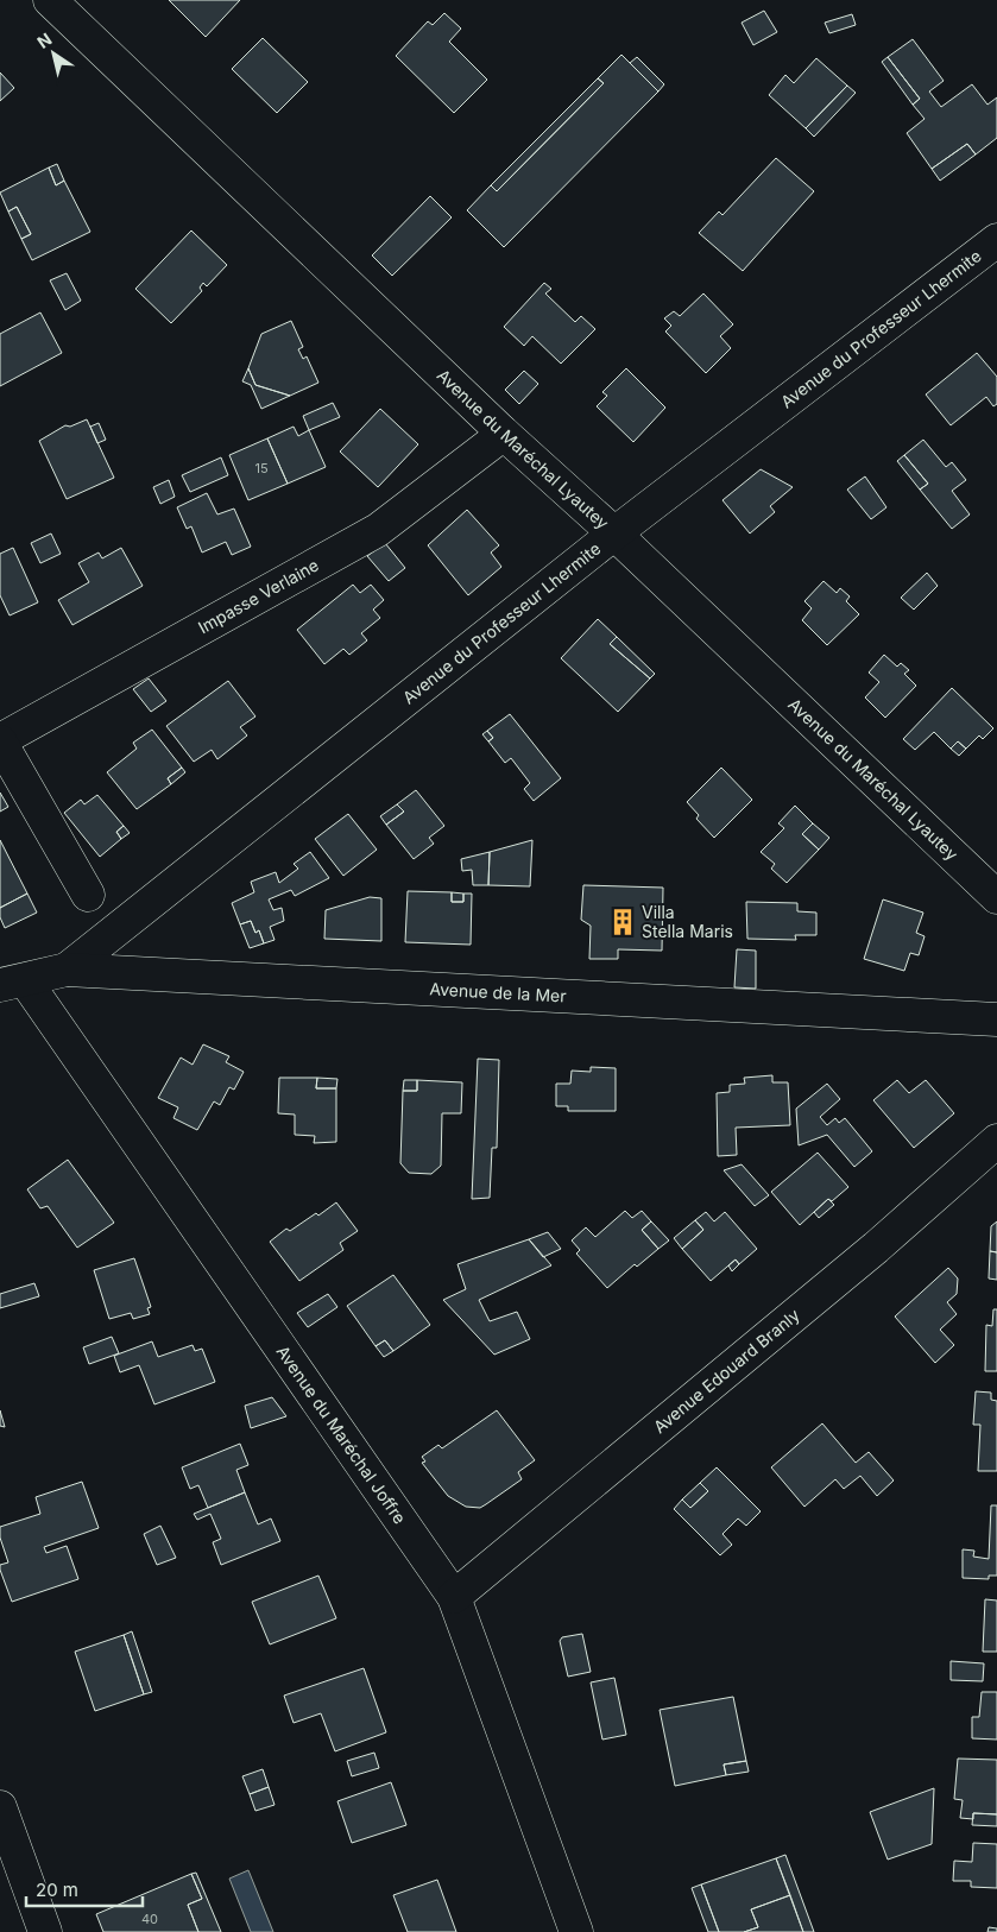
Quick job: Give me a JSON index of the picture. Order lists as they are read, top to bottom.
{
  "streets": {
    "street": [
      "Avenue du Professeur Lhermite",
      "Avenue du Maréchal Lyautey",
      "Impasse Verlaine",
      "Avenue de la Mer",
      "Avenue Edouard Branly",
      "Avenue du Maréchal Joffre"
    ]
  },
  "crossings": [
    ["Avenue du Professeur Lhermite", "Avenue du Maréchal Lyautey"],
    ["Avenue du Professeur Lhermite", "Avenue de la Mer"],
    ["Avenue du Maréchal Lyautey", "Impasse Verlaine"],
    ["Avenue de la Mer", "Avenue du Maréchal Joffre"],
    ["Avenue Edouard Branly", "Avenue du Maréchal Joffre"]
  ],
  "places": {
    "building": ["Villa Stella Maris"]
  },
  "house_numbers": ["15", "40"],
  "scale_bar": "20 m",
  "north": "top left"
}
